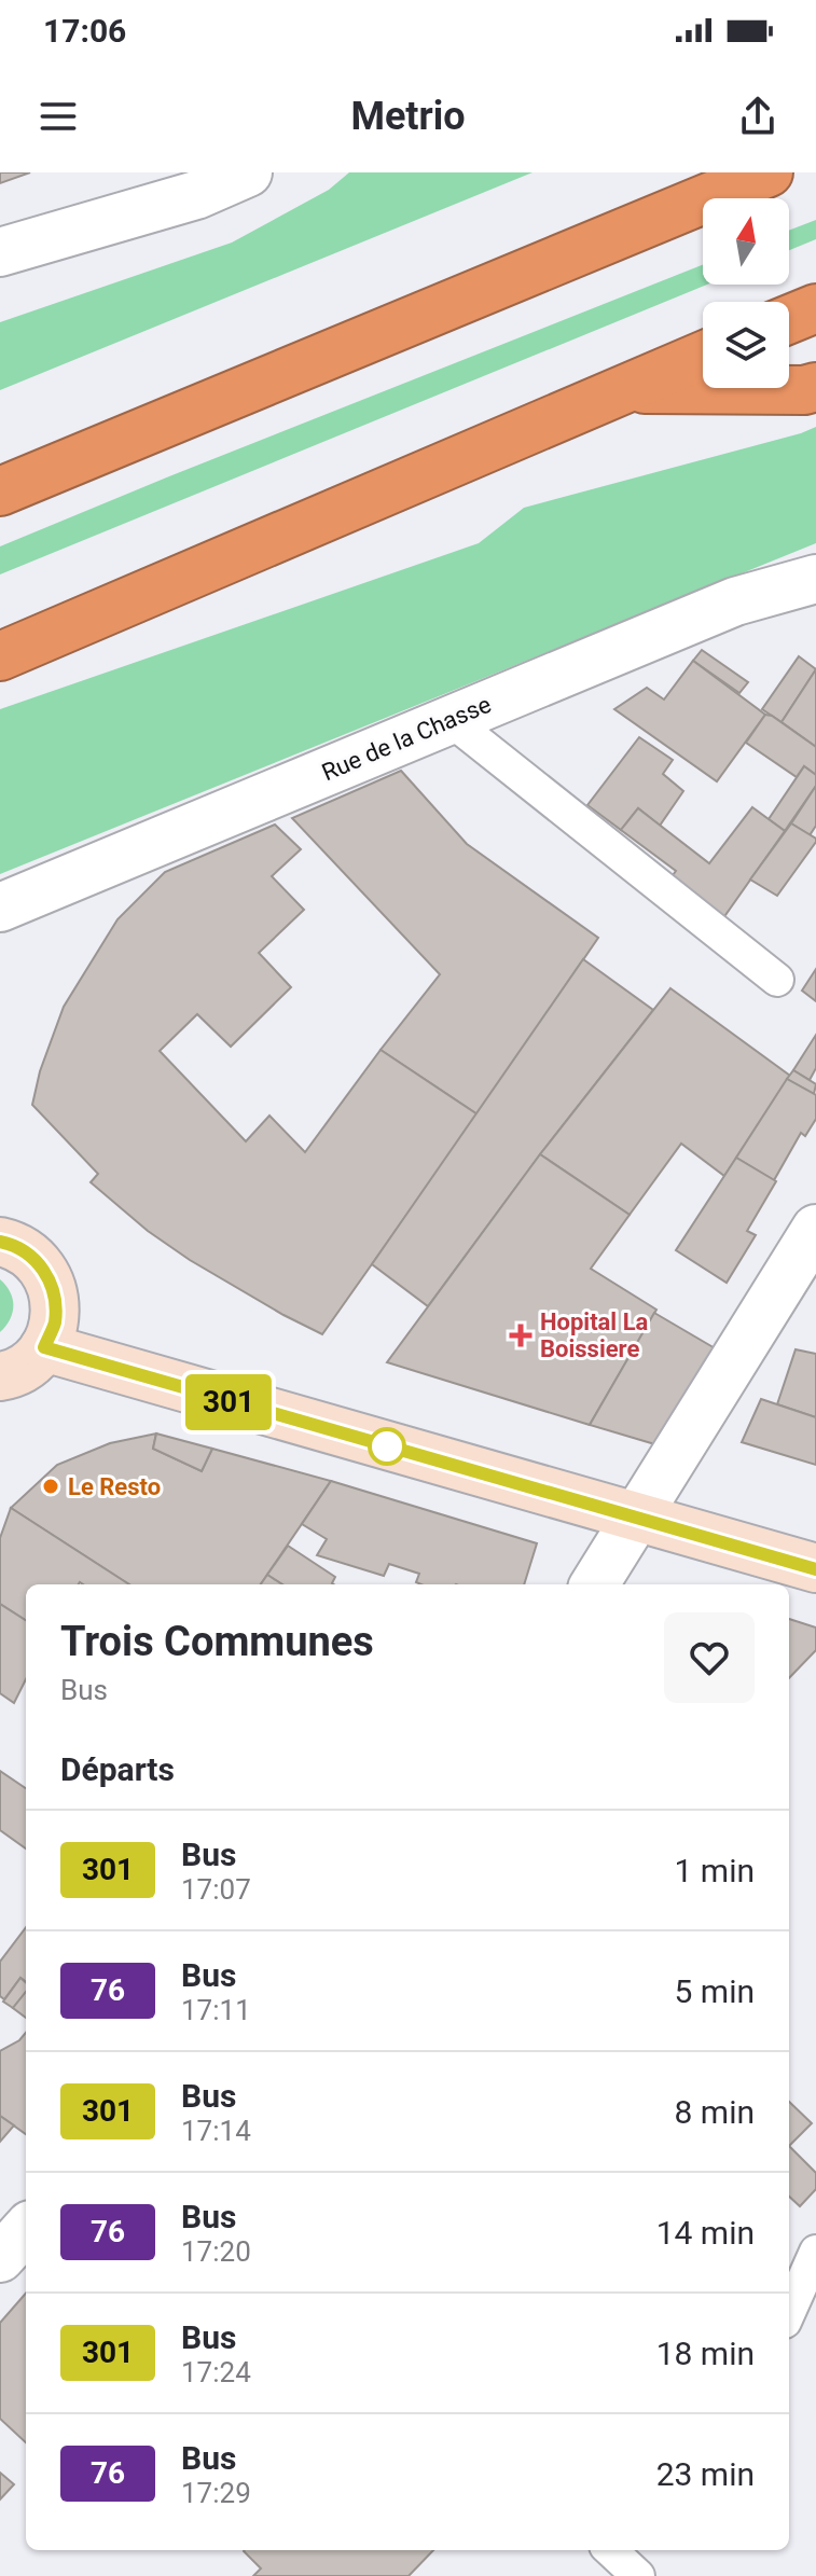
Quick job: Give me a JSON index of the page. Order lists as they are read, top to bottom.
{
  "streets": {
    "street": ["Rue de la Chasse"]
  },
  "places": {
    "health": ["Hopital La Boissiere"],
    "other": ["Le Resto"]
  },
  "lines": ["bus line 301"],
  "north": "top",
  "page": {
    "status": "17:06",
    "header": "Metrio",
    "on_map": "301",
    "heading": [
      ["Trois Communes", "Bus"],
      "Départs"
    ],
    "list": [
      {
        "mark": "301",
        "name": "Bus",
        "note": "17:07",
        "value": "1 min"
      },
      {
        "mark": "76",
        "name": "Bus",
        "note": "17:11",
        "value": "5 min"
      },
      {
        "mark": "301",
        "name": "Bus",
        "note": "17:14",
        "value": "8 min"
      },
      {
        "mark": "76",
        "name": "Bus",
        "note": "17:20",
        "value": "14 min"
      },
      {
        "mark": "301",
        "name": "Bus",
        "note": "17:24",
        "value": "18 min"
      },
      {
        "mark": "76",
        "name": "Bus",
        "note": "17:29",
        "value": "23 min"
      }
    ]
  }
}
